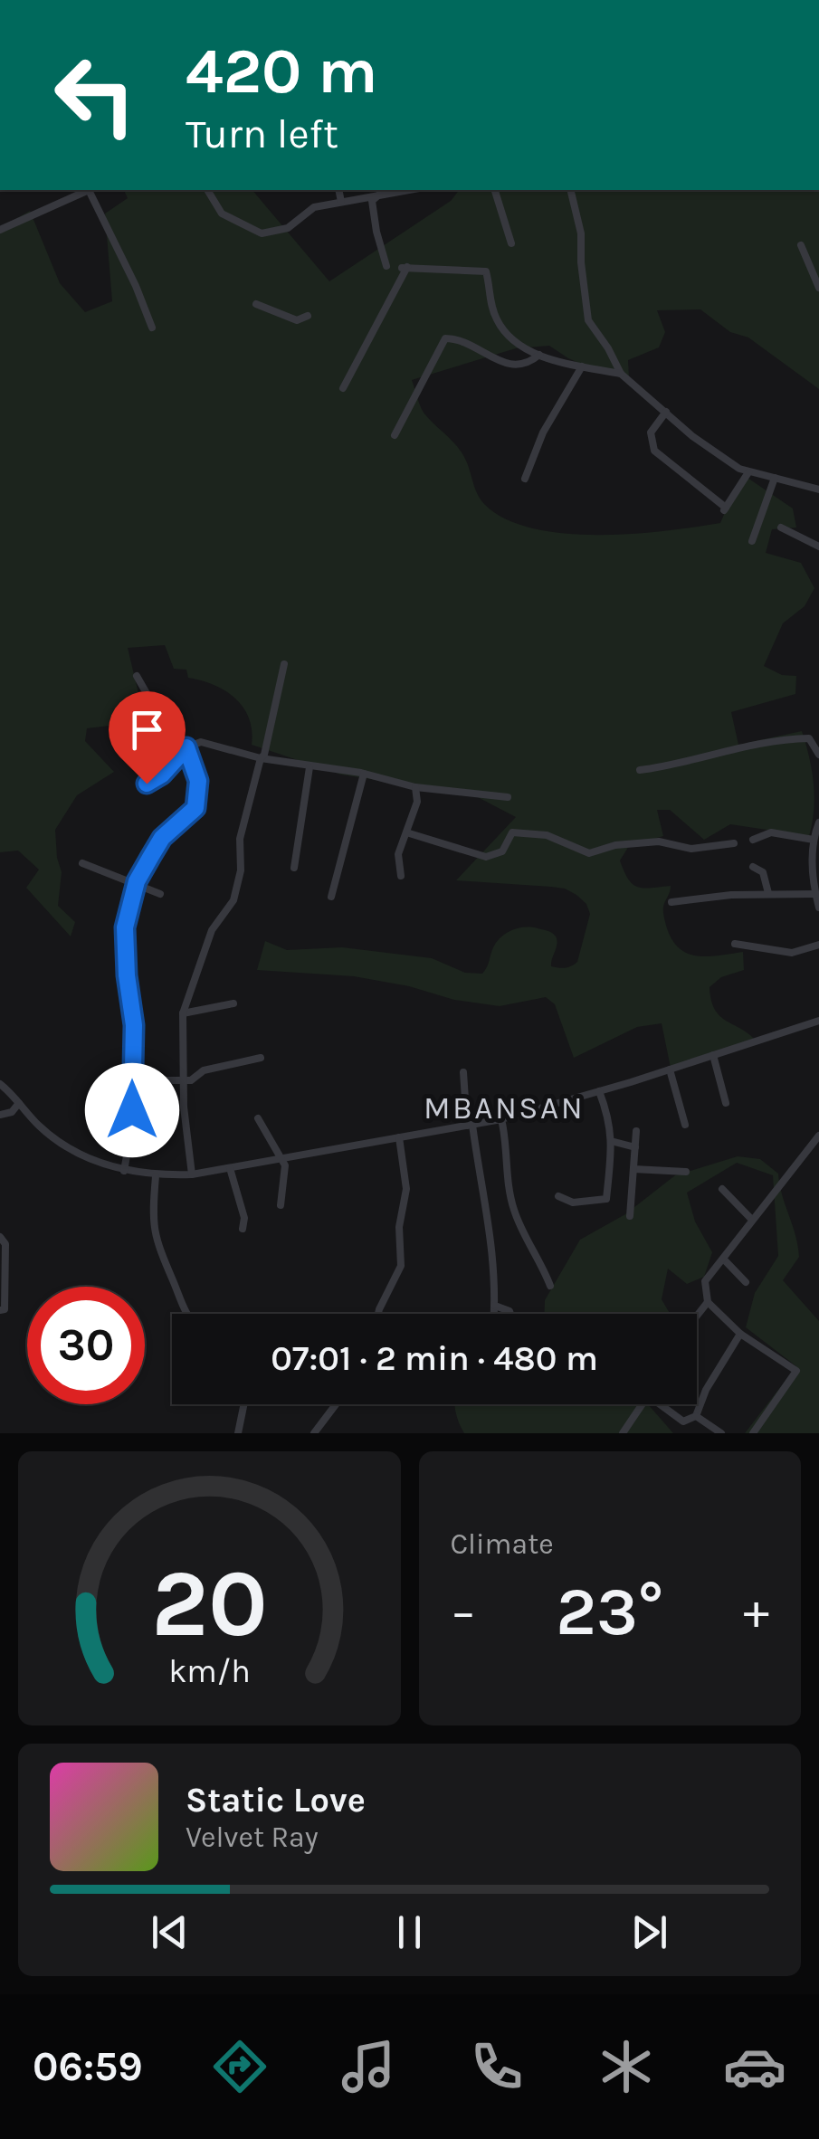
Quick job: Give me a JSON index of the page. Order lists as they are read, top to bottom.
{
  "districts": ["MBANSAN"],
  "page": {
    "turn": ["420 m", "Turn left"],
    "limit": "30",
    "trip": "07:01 · 2 min · 480 m",
    "tile": "Climate",
    "heat": ["−", "23°", "+"],
    "song": ["Static Love", "Velvet Ray"],
    "tabs": "06:59",
    "gauge": ["20", "km/h"]
  }
}
